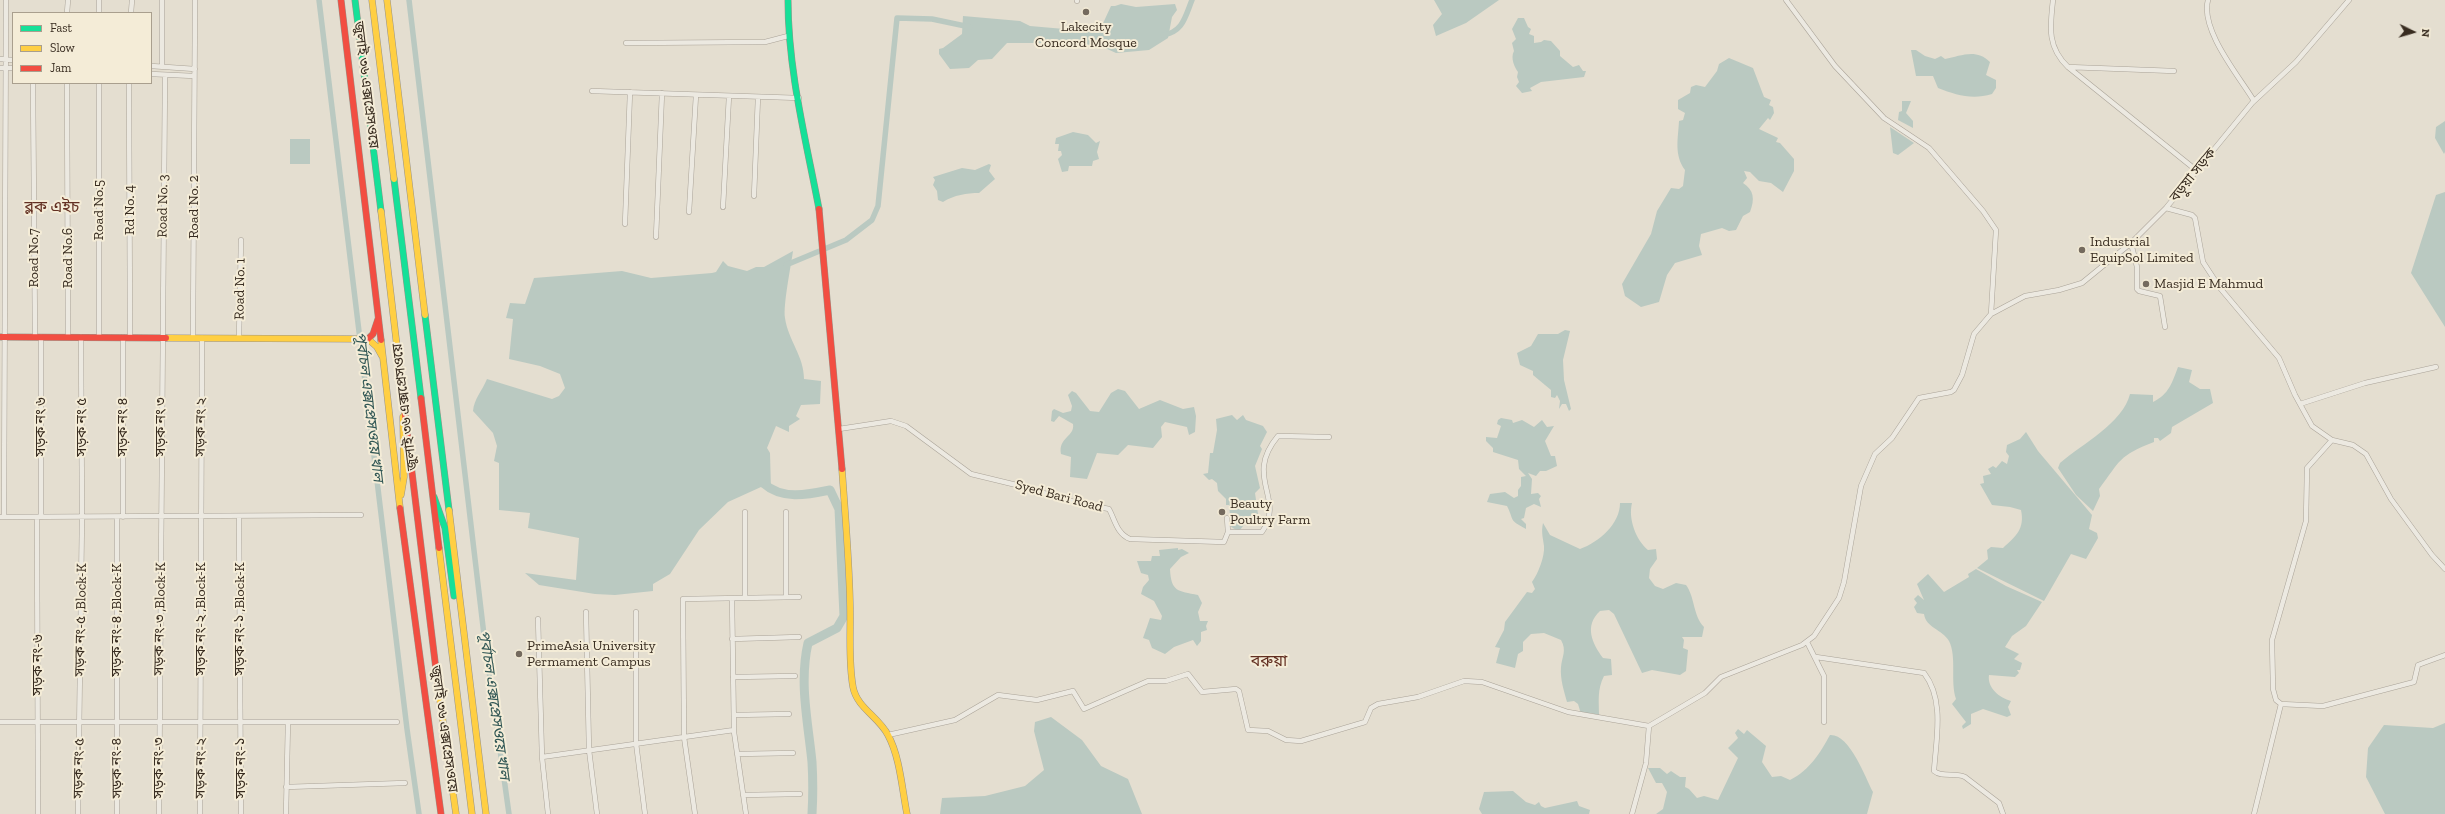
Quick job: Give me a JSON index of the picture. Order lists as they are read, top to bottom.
{
  "streets": {
    "main road": ["জুলাই ৩৬ এক্সপ্রেসওয়ে"],
    "street": [
      "বড়ুয়া সড়ক",
      "Road No. 3",
      "Road No. 2",
      "Road No.5",
      "Rd No. 4",
      "Road No.7",
      "Road No.6",
      "Road No. 1",
      "সড়ক নং ৬",
      "সড়ক নং ৫",
      "সড়ক নং ৪",
      "সড়ক নং ৩",
      "সড়ক নং ২",
      "Syed Bari Road",
      "সড়ক নং-৩ ,Block-K",
      "সড়ক নং-২ ,Block-K",
      "সড়ক নং-১ ,Block-K",
      "সড়ক নং-৫ ,Block-K",
      "সড়ক নং-৪ ,Block-K",
      "সড়ক নং-৬",
      "সড়ক নং-৫",
      "সড়ক নং-৪",
      "সড়ক নং-৩",
      "সড়ক নং-২",
      "সড়ক নং-১"
    ]
  },
  "crossings": [
    ["Road No. 3", "সড়ক নং ৩"],
    ["Rd No. 4", "সড়ক নং ৪"],
    ["Road No.7", "সড়ক নং ৬"],
    ["সড়ক নং ৬", "সড়ক নং-৬"],
    ["সড়ক নং ৫", "সড়ক নং-৫ ,Block-K"],
    ["সড়ক নং ৩", "সড়ক নং-৩ ,Block-K"],
    ["সড়ক নং ২", "সড়ক নং-২ ,Block-K"],
    ["সড়ক নং-৩ ,Block-K", "সড়ক নং-৩"],
    ["সড়ক নং-২ ,Block-K", "সড়ক নং-২"],
    ["সড়ক নং-১ ,Block-K", "সড়ক নং-১"],
    ["সড়ক নং-৫ ,Block-K", "সড়ক নং-৫"],
    ["সড়ক নং-৪ ,Block-K", "সড়ক নং-৪"]
  ],
  "districts": ["ব্লক এইচ", "বরুয়া"],
  "water": ["পূর্বাচল এক্সপ্রেসওয়ে খাল"],
  "places": [
    "Lakecity Concord Mosque",
    "Industrial EquipSol Limited",
    "Masjid E Mahmud",
    "Beauty Poultry Farm",
    "PrimeAsia University Permament Campus"
  ],
  "legend": ["Fast", "Slow", "Jam"],
  "north": "right"
}
